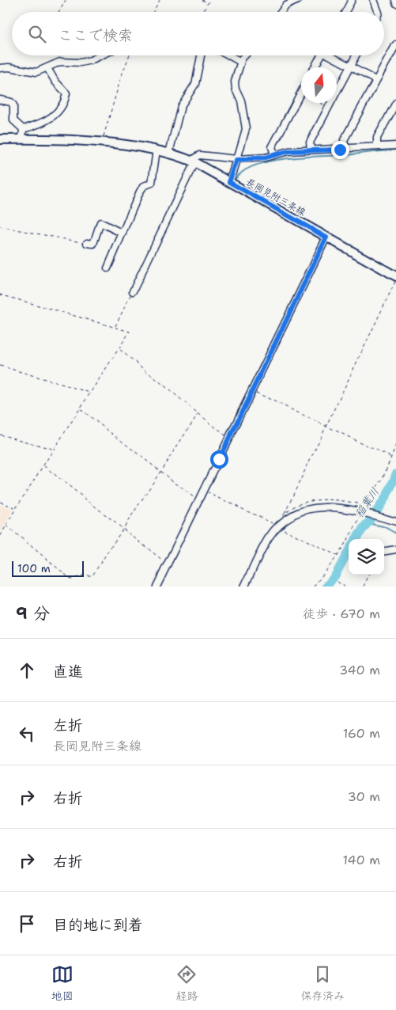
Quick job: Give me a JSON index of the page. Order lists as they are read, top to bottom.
{
  "streets": {
    "main road": ["長岡見附三条線"]
  },
  "water": ["稲葉川"],
  "scale_bar": "100 m",
  "north": "top",
  "page": {
    "search": "ここで検索",
    "scale": "100 m",
    "heading": ["9 分", "徒歩 · 670 m"],
    "list": [
      ["直進", "340 m"],
      ["左折", "長岡見附三条線", "160 m"],
      ["右折", "30 m"],
      ["右折", "140 m"],
      "目的地に到着"
    ],
    "nav": ["地図", "経路", "保存済み"]
  }
}
